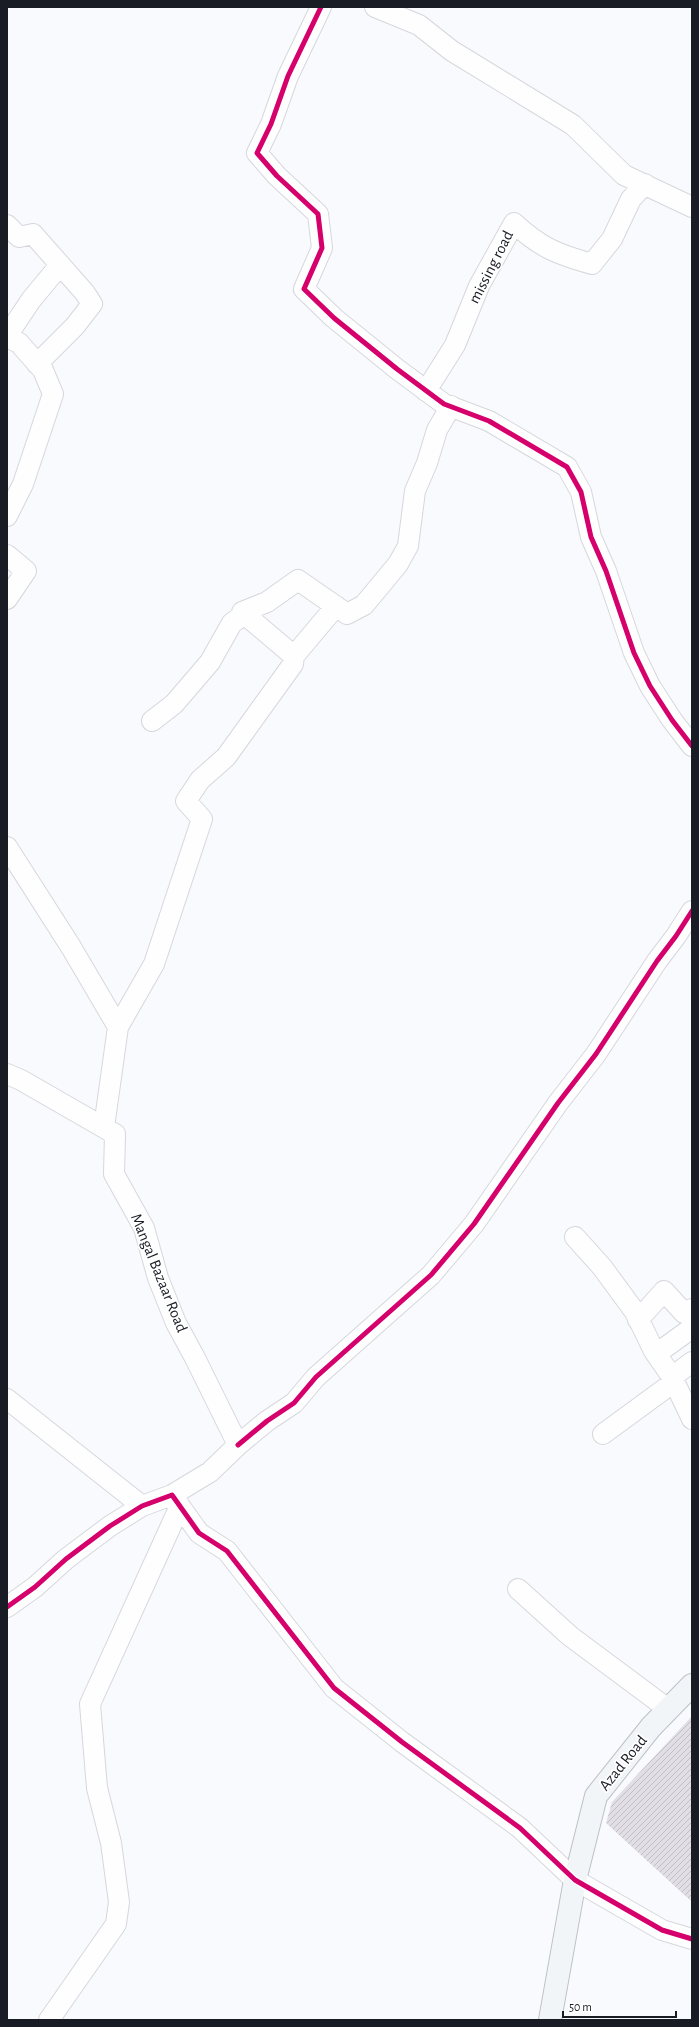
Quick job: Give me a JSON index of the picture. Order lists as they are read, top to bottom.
{
  "streets": {
    "main road": ["Azad Road"],
    "street": ["missing road", "Mangal Bazaar Road"]
  },
  "scale_bar": "50 m"
}
